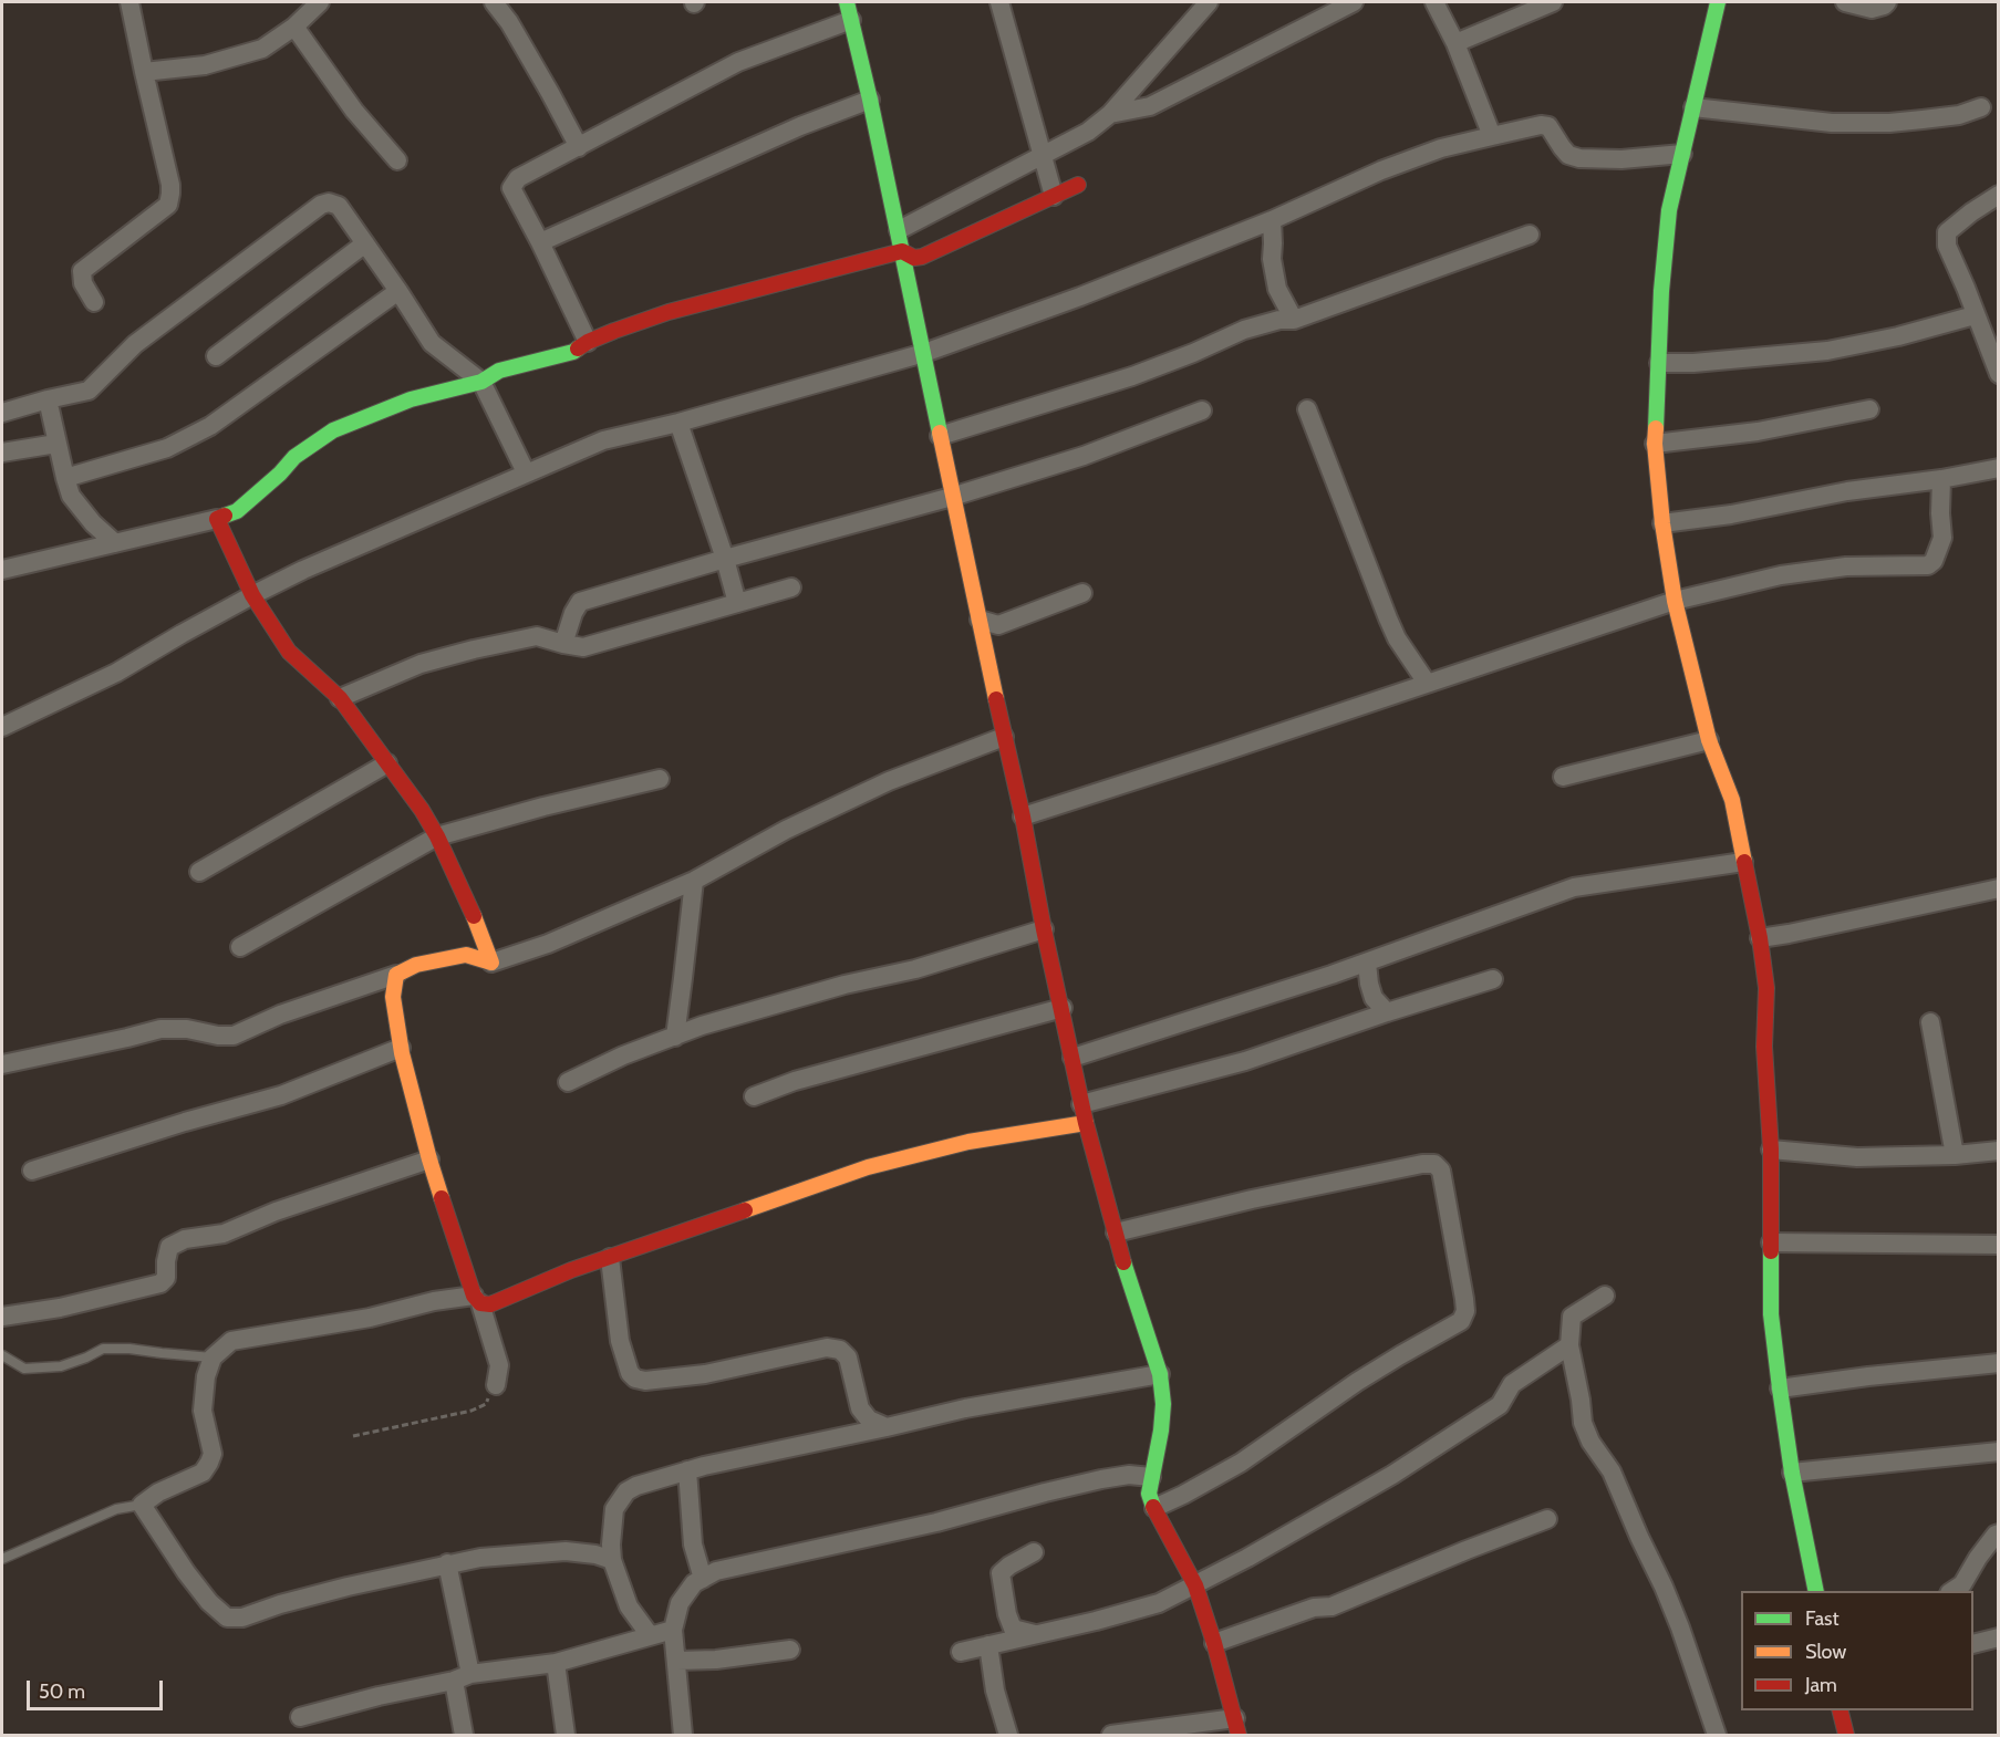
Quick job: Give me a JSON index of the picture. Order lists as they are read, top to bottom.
{
  "legend": ["Fast", "Slow", "Jam"],
  "scale_bar": "50 m"
}
